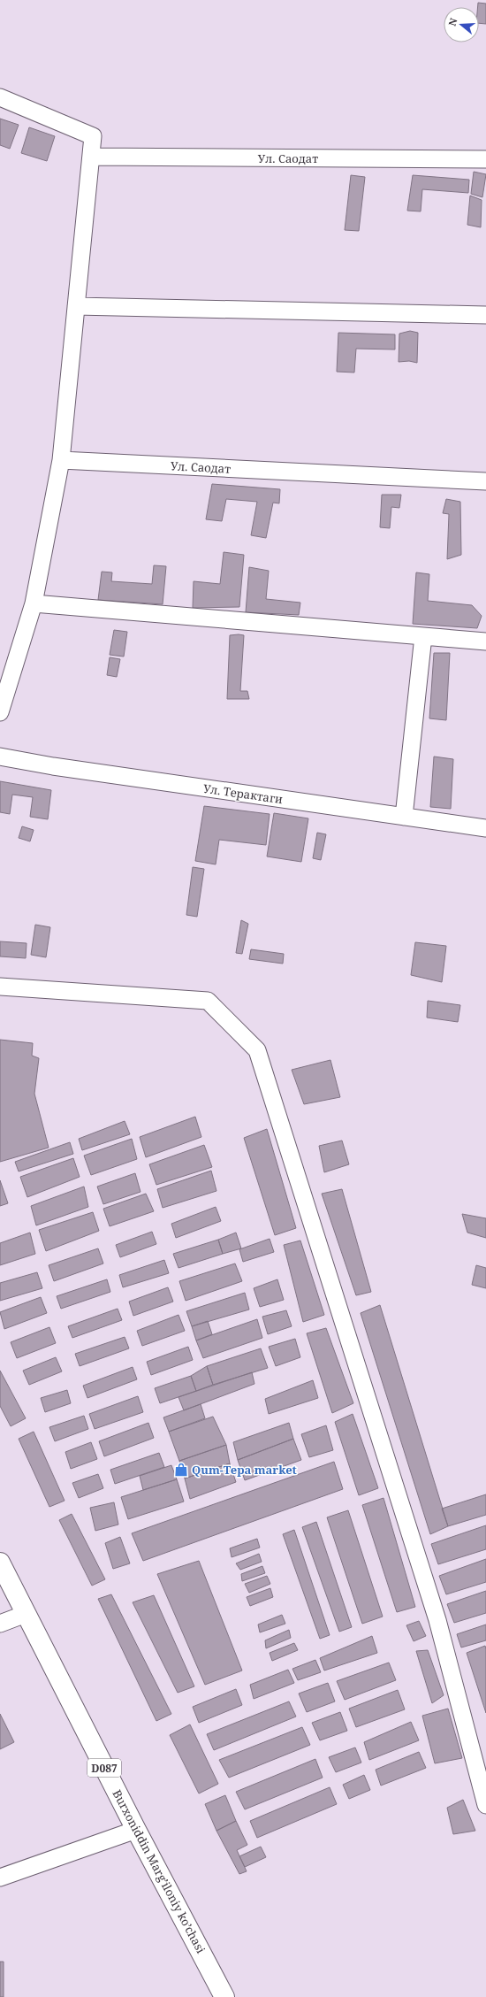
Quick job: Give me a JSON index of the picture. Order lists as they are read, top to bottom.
{
  "streets": {
    "main road": ["D087", "Burxoniddin Marg’iloniy ko’chasi"],
    "street": ["Ул. Саодат", "Ул. Терактаги"]
  },
  "crossings": [
    ["D087", "Burxoniddin Marg’iloniy ko’chasi"]
  ],
  "places": {
    "shop": ["Qum-Tepa market"]
  },
  "north": "left"
}
